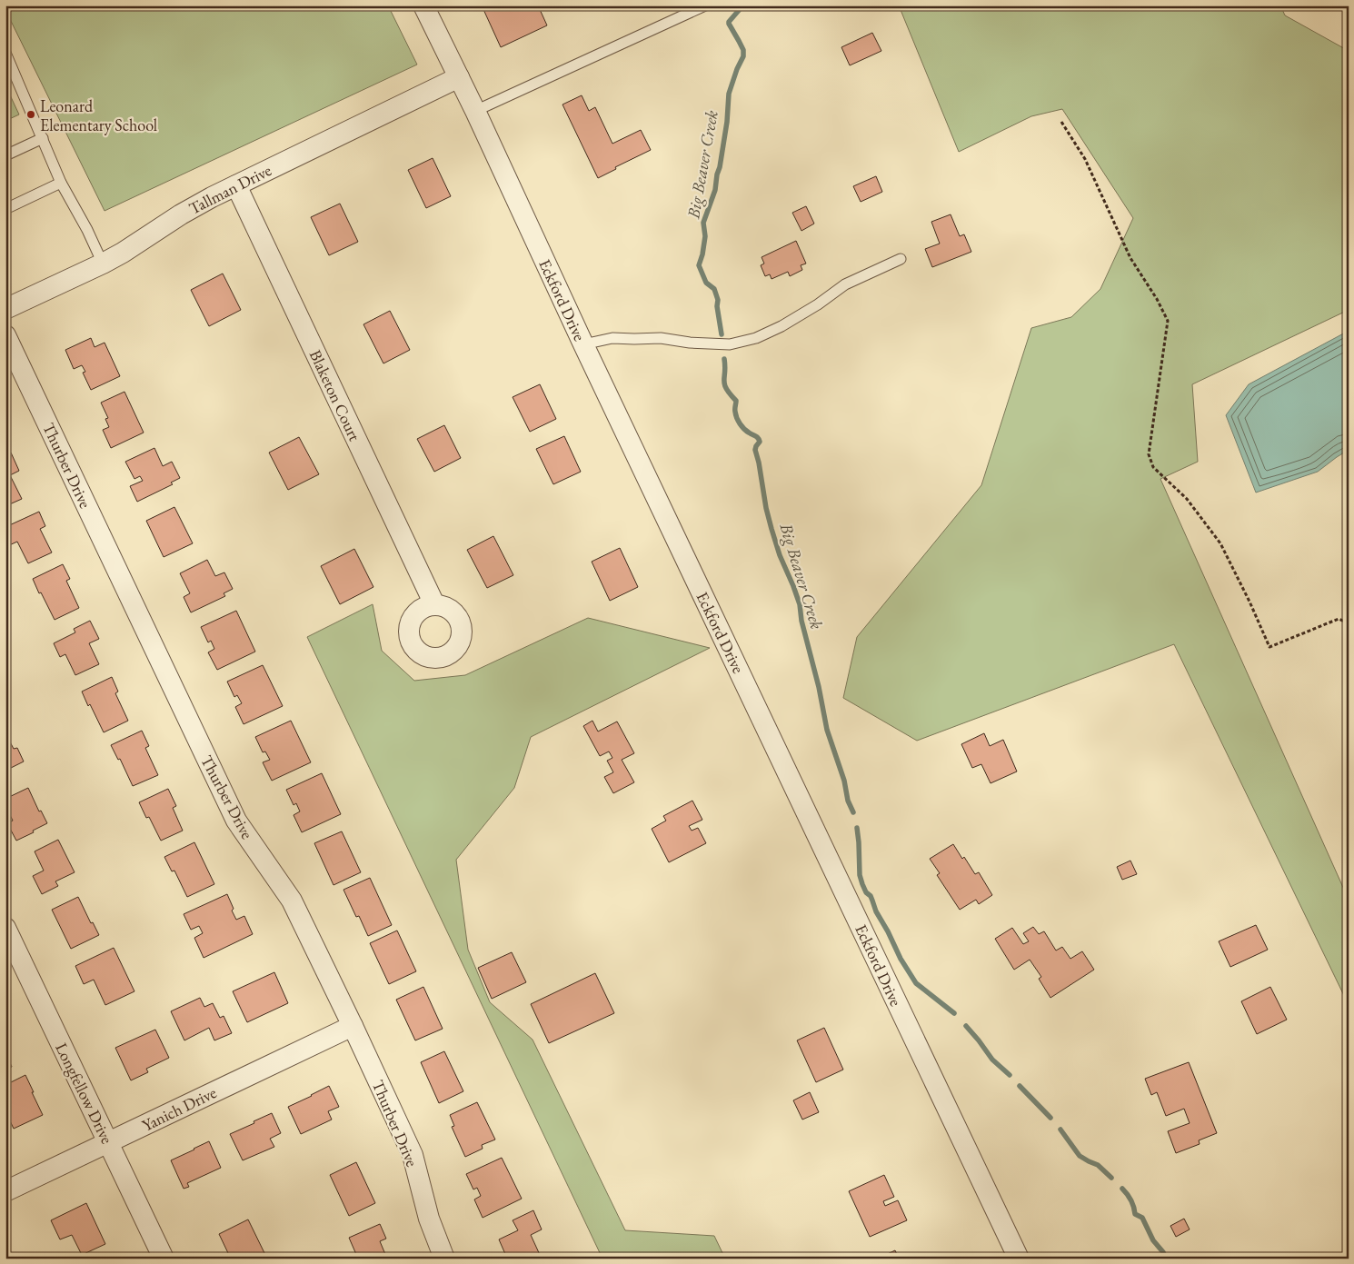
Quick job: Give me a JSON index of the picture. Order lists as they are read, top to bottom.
{
  "streets": {
    "street": [
      "Tallman Drive",
      "Eckford Drive",
      "Blaketon Court",
      "Thurber Drive",
      "Longfellow Drive",
      "Yanich Drive"
    ]
  },
  "crossings": [
    ["Tallman Drive", "Eckford Drive"],
    ["Tallman Drive", "Blaketon Court"],
    ["Thurber Drive", "Yanich Drive"],
    ["Longfellow Drive", "Yanich Drive"]
  ],
  "water": ["Big Beaver Creek"],
  "places": ["Leonard Elementary School"]
}
